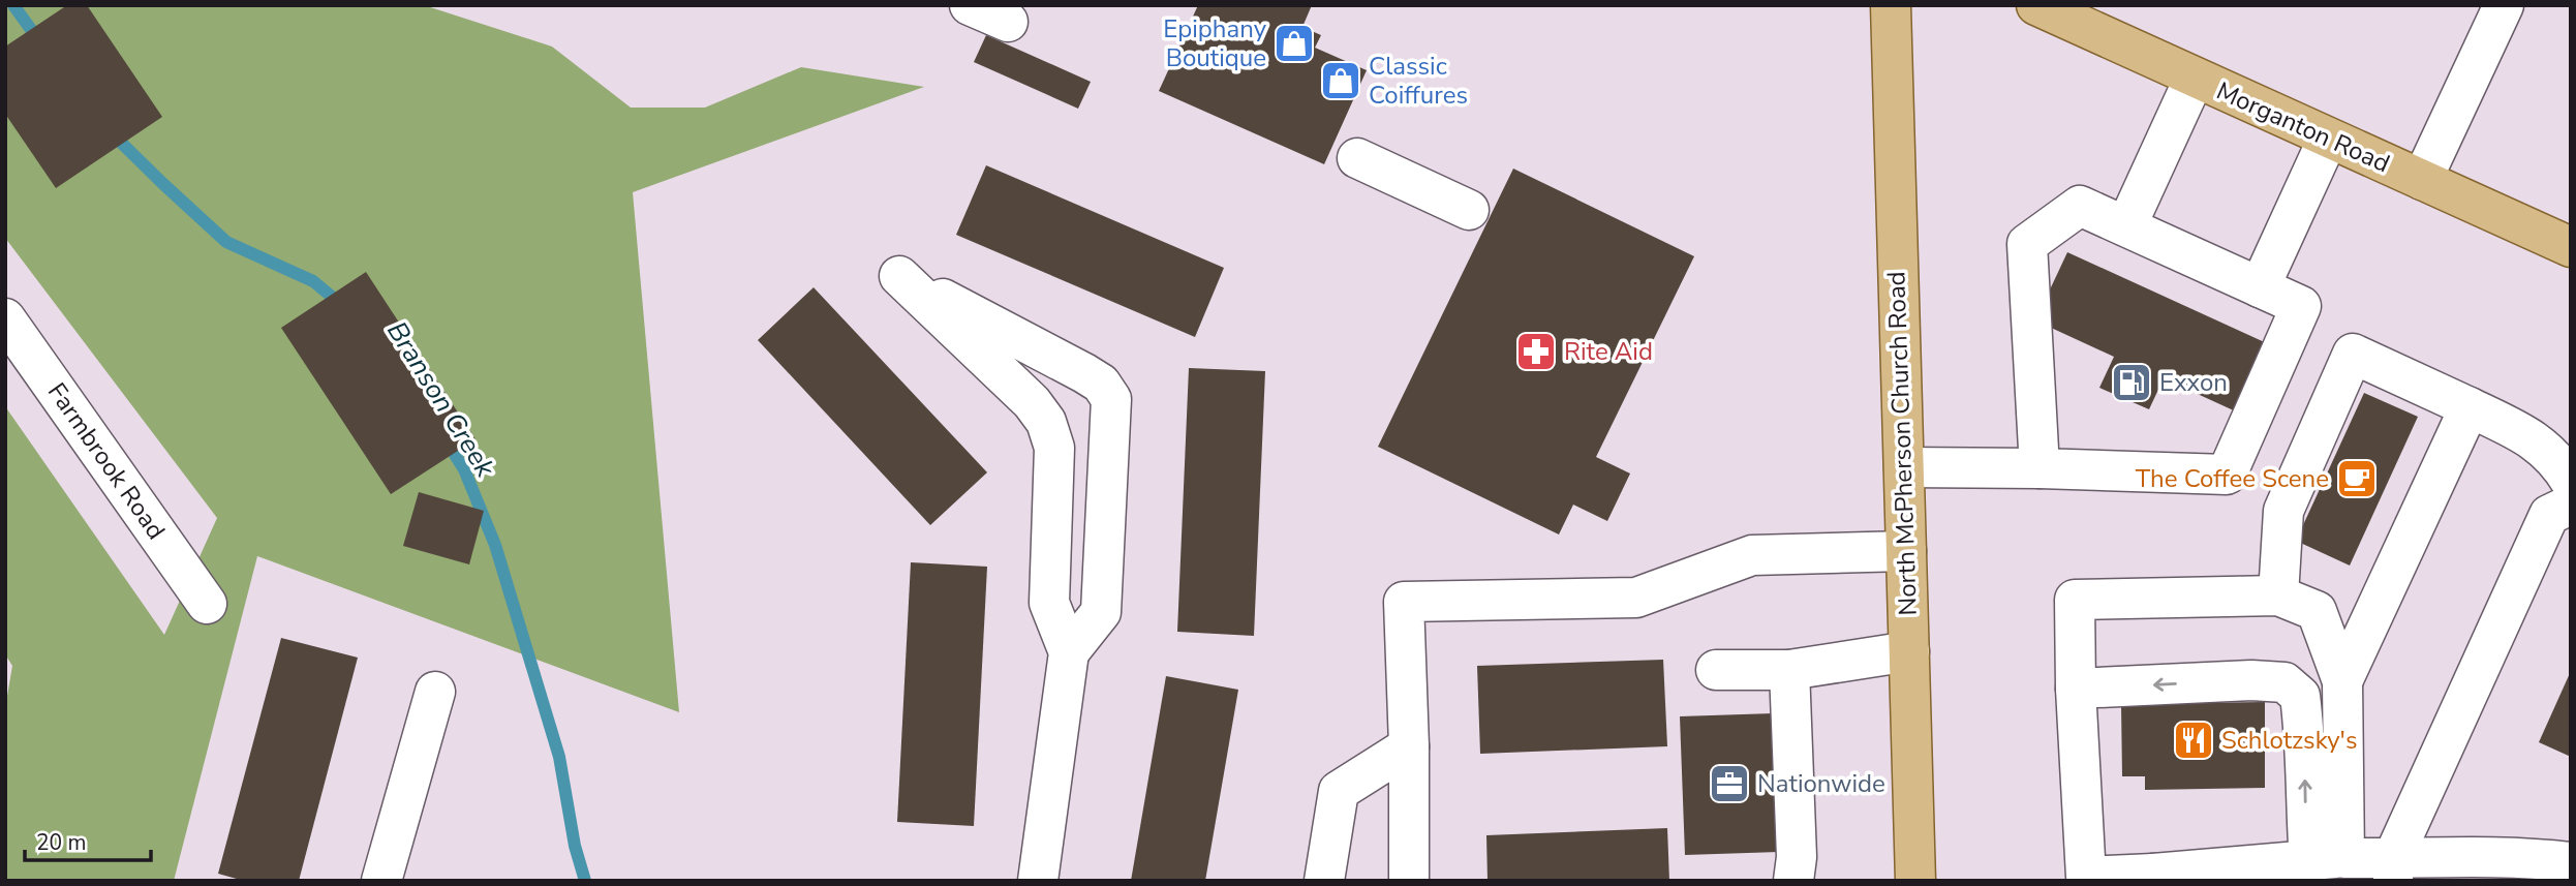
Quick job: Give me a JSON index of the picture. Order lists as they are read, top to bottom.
{
  "streets": {
    "main road": ["Morganton Road", "North McPherson Church Road"],
    "street": ["Farmbrook Road"]
  },
  "water": ["Branson Creek"],
  "places": {
    "shop": ["Epiphany Boutique", "Classic Coiffures"],
    "pharmacy": ["Rite Aid"],
    "fuel station": ["Exxon"],
    "cafe": ["The Coffee Scene"],
    "restaurant": ["Schlotzsky's"],
    "office": ["Nationwide"]
  },
  "scale_bar": "20 m"
}
